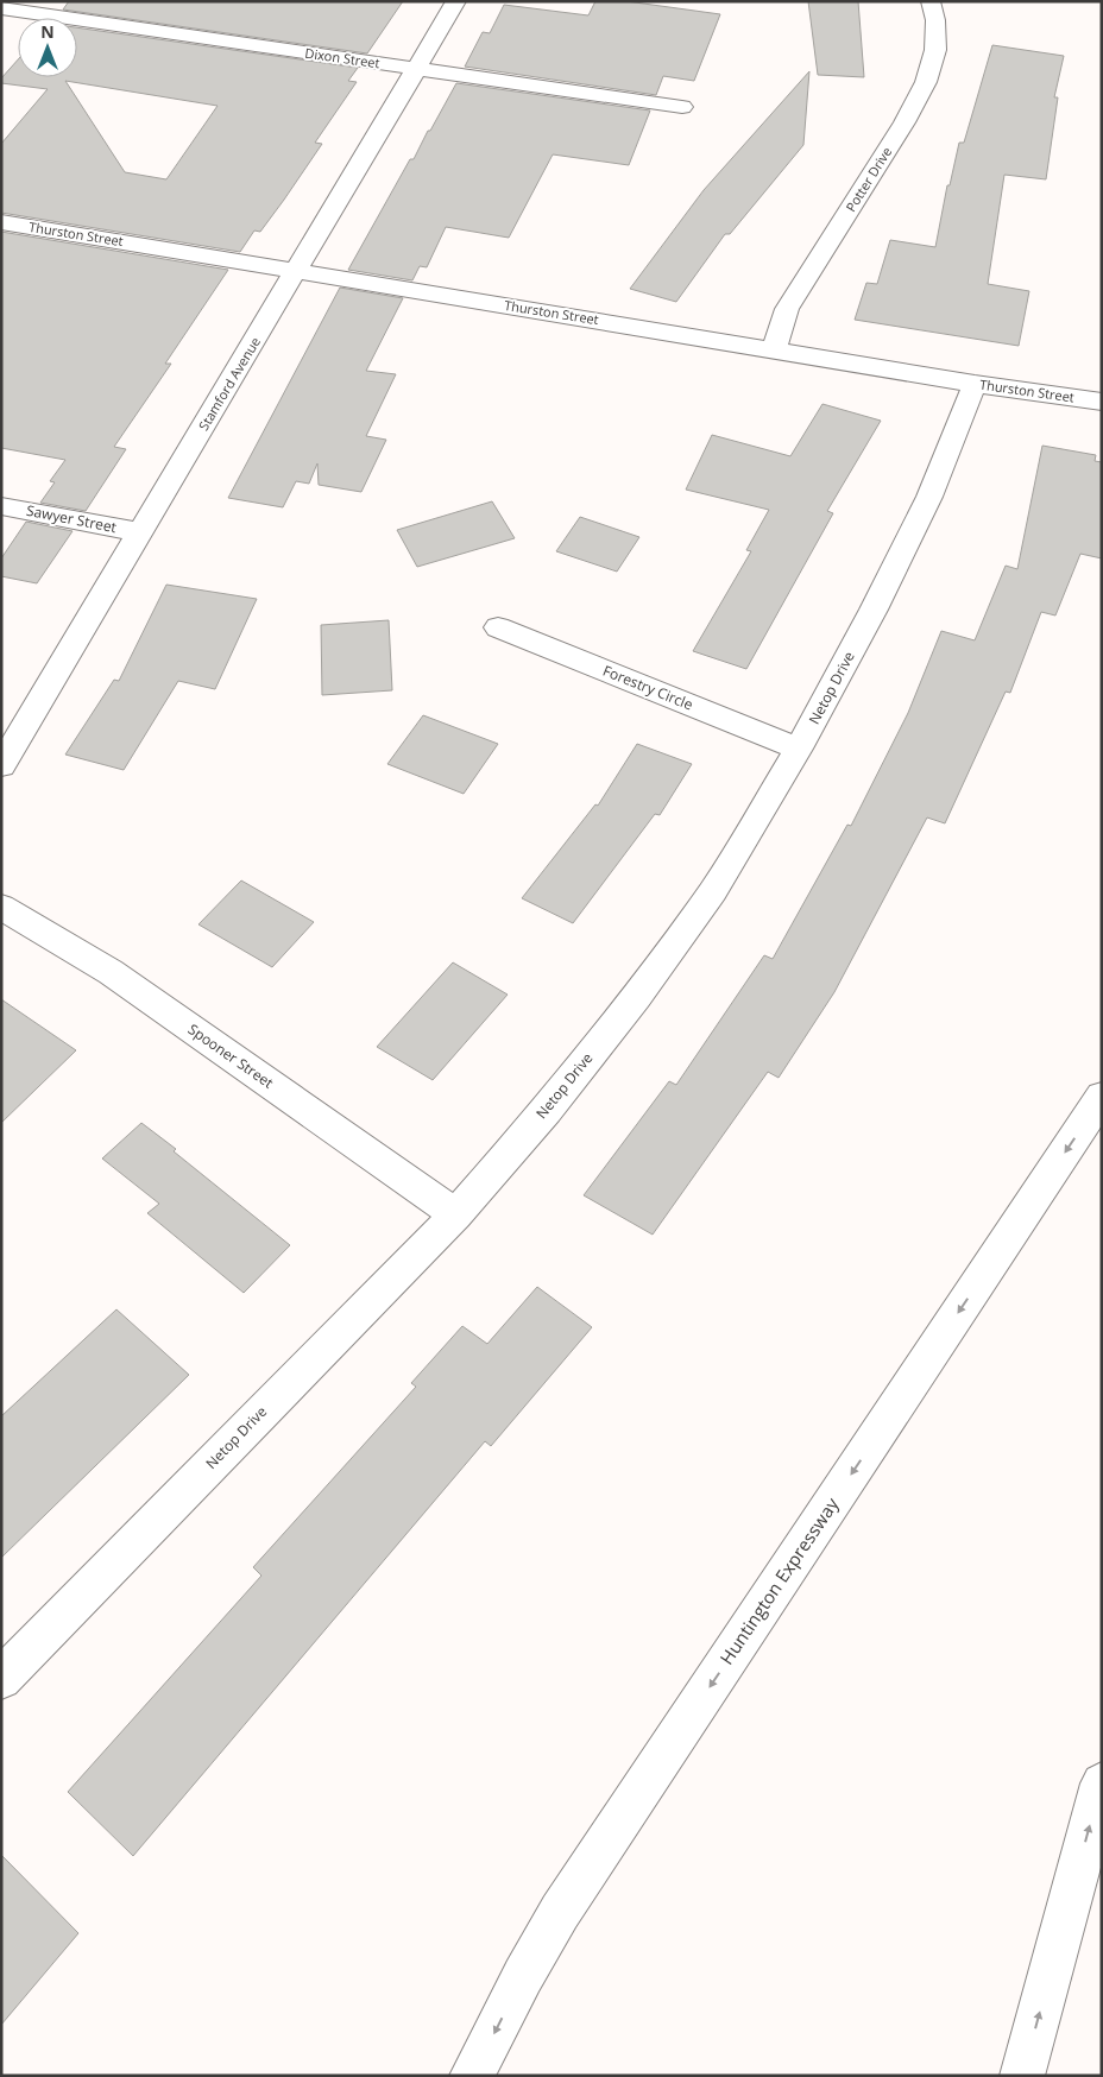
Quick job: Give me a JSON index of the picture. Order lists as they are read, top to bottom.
{
  "streets": {
    "main road": [
      "Dixon Street",
      "Potter Drive",
      "Thurston Street",
      "Stamford Avenue",
      "Sawyer Street",
      "Forestry Circle",
      "Netop Drive",
      "Spooner Street",
      "Huntington Expressway"
    ]
  },
  "crossings": [
    ["Dixon Street", "Stamford Avenue"],
    ["Potter Drive", "Thurston Street"],
    ["Thurston Street", "Stamford Avenue"],
    ["Thurston Street", "Netop Drive"],
    ["Stamford Avenue", "Sawyer Street"],
    ["Forestry Circle", "Netop Drive"],
    ["Netop Drive", "Spooner Street"]
  ],
  "one_way": ["Huntington Expressway"],
  "north": "top"
}
